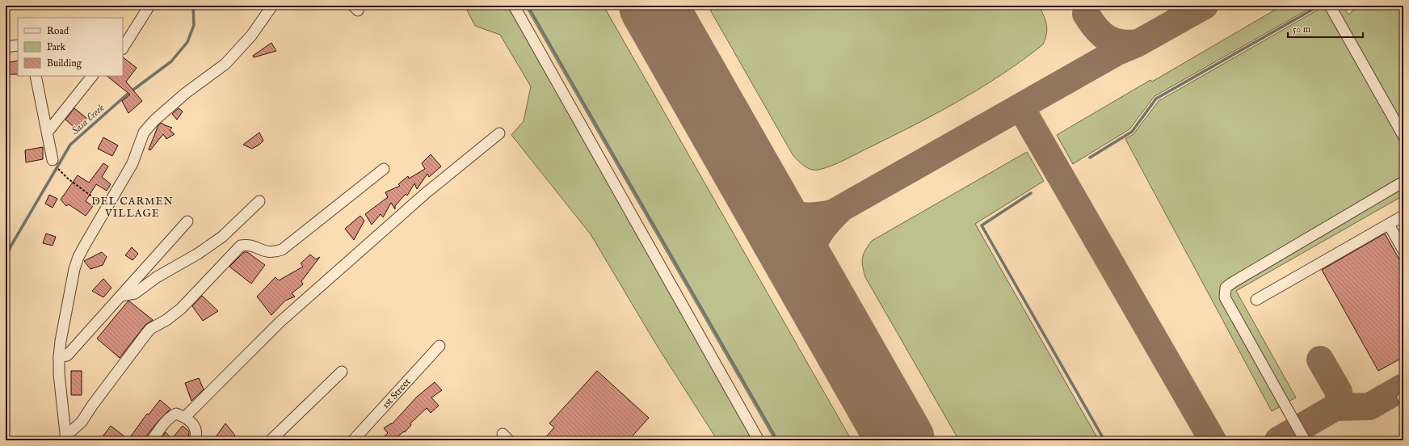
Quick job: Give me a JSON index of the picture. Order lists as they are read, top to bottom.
{
  "streets": {
    "street": ["1st Street"]
  },
  "districts": ["DEL CARMEN VILLAGE"],
  "water": ["Sasa Creek"],
  "legend": ["Road", "Park", "Building"],
  "scale_bar": "50 m"
}
